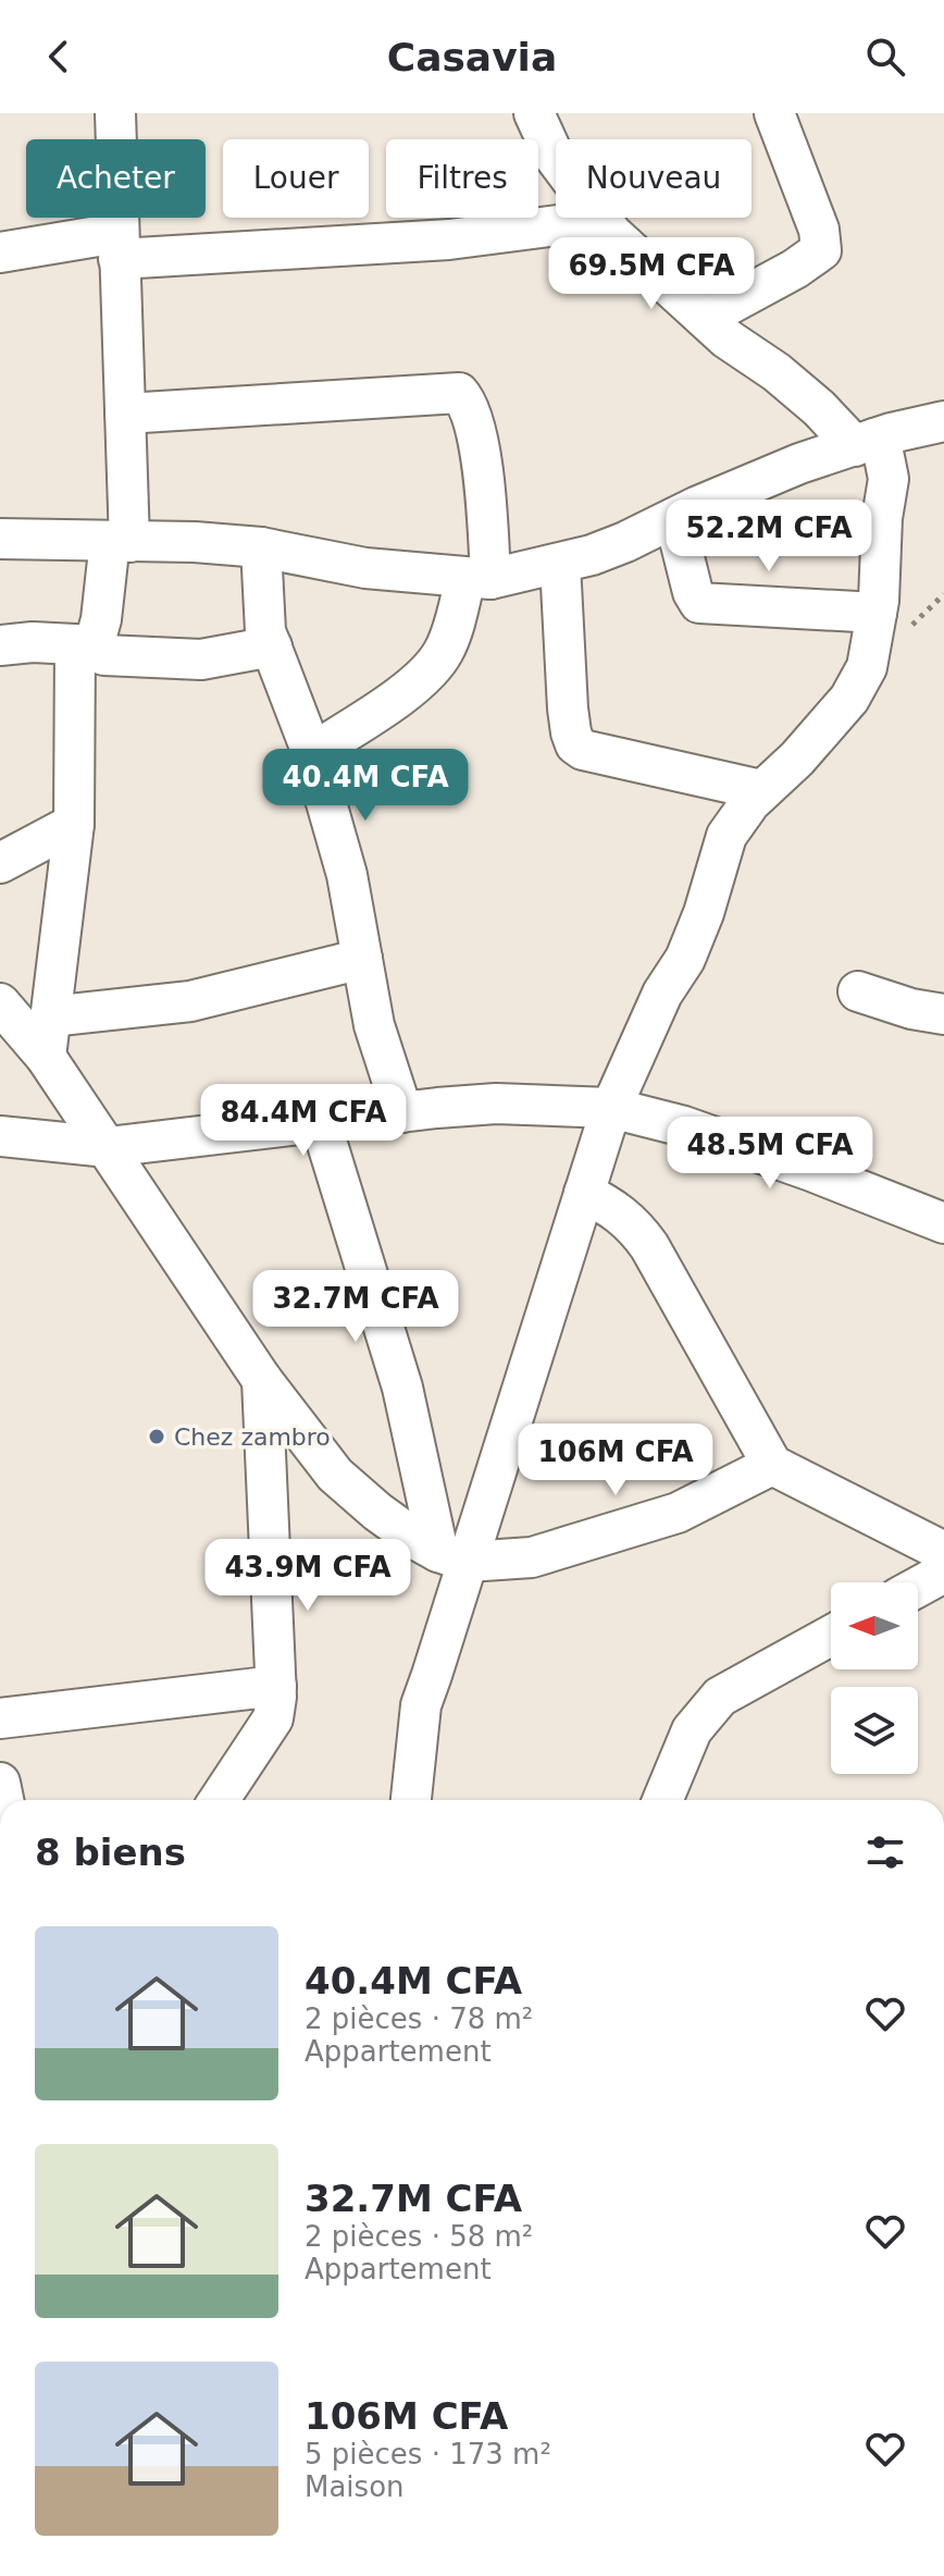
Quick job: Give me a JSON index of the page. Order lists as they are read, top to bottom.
{
  "places": ["Chez zambro"],
  "north": "left",
  "page": {
    "header": "Casavia",
    "chip": [
      "Acheter",
      "Louer",
      "Filtres",
      "Nouveau"
    ],
    "price": [
      "69.5M CFA",
      "52.2M CFA",
      "40.4M CFA",
      "84.4M CFA",
      "48.5M CFA",
      "32.7M CFA",
      "106M CFA",
      "43.9M CFA"
    ],
    "heading": "8 biens",
    "list": [
      {
        "name": "40.4M CFA",
        "note": "2 pièces · 78 m² · Appartement"
      },
      {
        "name": "32.7M CFA",
        "note": "2 pièces · 58 m² · Appartement"
      },
      {
        "name": "106M CFA",
        "note": "5 pièces · 173 m² · Maison"
      }
    ]
  }
}
